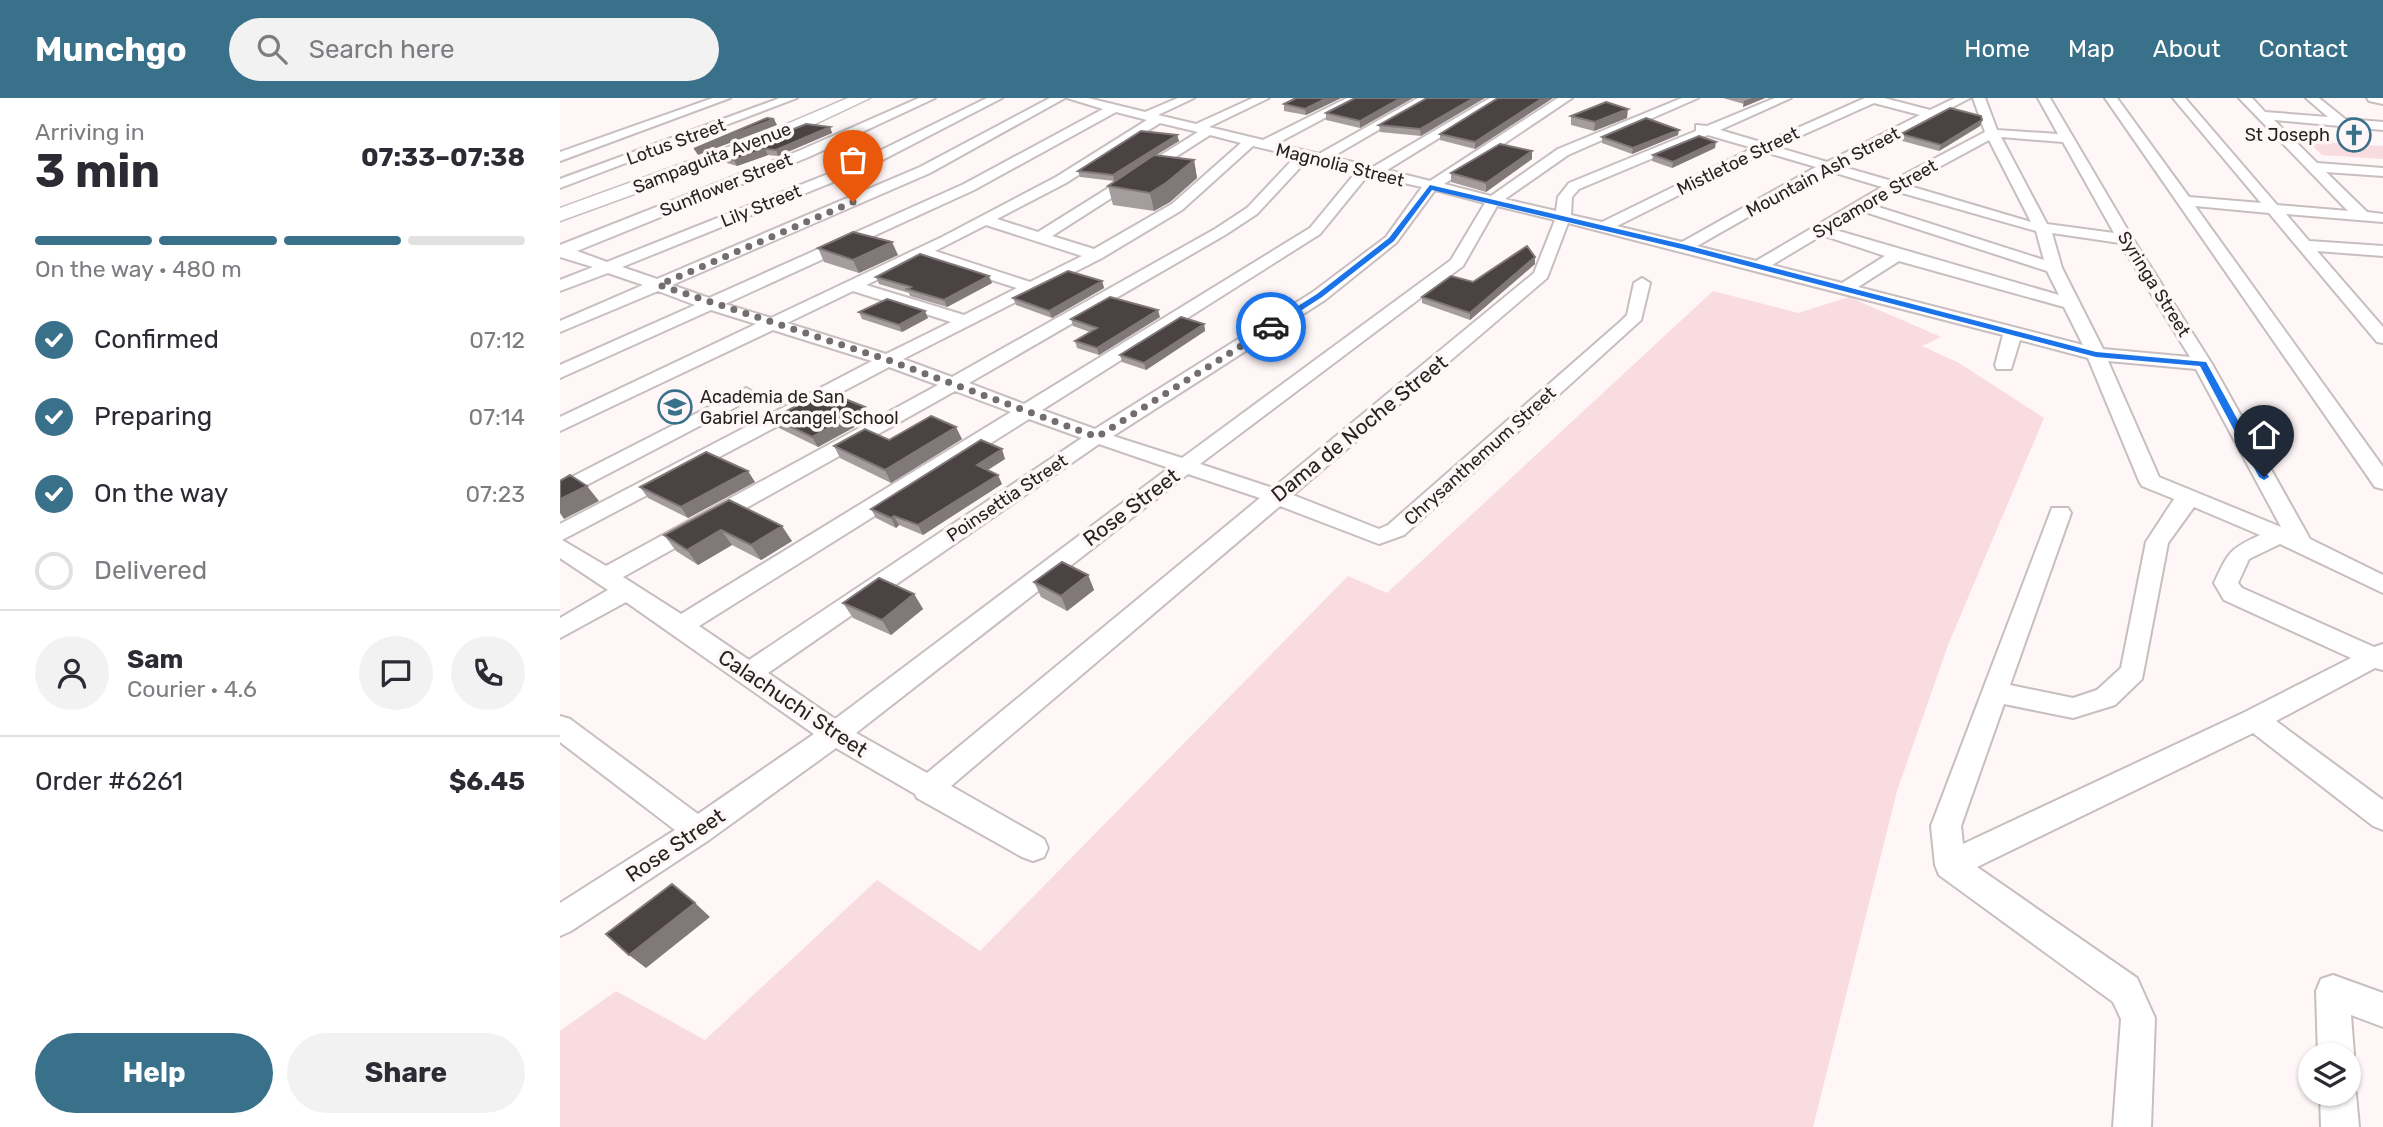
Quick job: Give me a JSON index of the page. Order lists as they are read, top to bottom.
{
  "streets": {
    "main road": ["Sampaguita Avenue"],
    "street": [
      "Lotus Street",
      "Mistletoe Street",
      "Magnolia Street",
      "Mountain Ash Street",
      "Sunflower Street",
      "Sycamore Street",
      "Lily Street",
      "Syringa Street",
      "Dama de Noche Street",
      "Chrysanthemum Street",
      "Poinsettia Street",
      "Rose Street",
      "Calachuchi Street"
    ]
  },
  "crossings": [
    ["Mistletoe Street", "Magnolia Street"],
    ["Magnolia Street", "Mountain Ash Street"],
    ["Magnolia Street", "Sycamore Street"],
    ["Magnolia Street", "Syringa Street"],
    ["Magnolia Street", "Dama de Noche Street"],
    ["Magnolia Street", "Poinsettia Street"],
    ["Magnolia Street", "Rose Street"],
    ["Sunflower Street", "Chrysanthemum Street"],
    ["Lily Street", "Chrysanthemum Street"],
    ["Dama de Noche Street", "Chrysanthemum Street"],
    ["Dama de Noche Street", "Calachuchi Street"],
    ["Chrysanthemum Street", "Poinsettia Street"],
    ["Chrysanthemum Street", "Rose Street"],
    ["Poinsettia Street", "Calachuchi Street"],
    ["Rose Street", "Calachuchi Street"]
  ],
  "places": {
    "church": ["St Joseph"],
    "school or university": ["Academia de San Gabriel Arcangel School"]
  },
  "page": {
    "header": "Munchgo",
    "search": "Search here",
    "nav": [
      "Home",
      "Map",
      "About",
      "Contact"
    ],
    "heading": ["3 min", "Arriving in", "07:33–07:38"],
    "panel": [
      "Sam",
      "Courier · 4.6",
      "Order #6261",
      "$6.45"
    ],
    "bar": "On the way · 480 m",
    "list": [
      ["Confirmed", "07:12"],
      ["Preparing", "07:14"],
      ["On the way", "07:23"],
      "Delivered"
    ],
    "buttons": ["Help", "Share"]
  }
}
